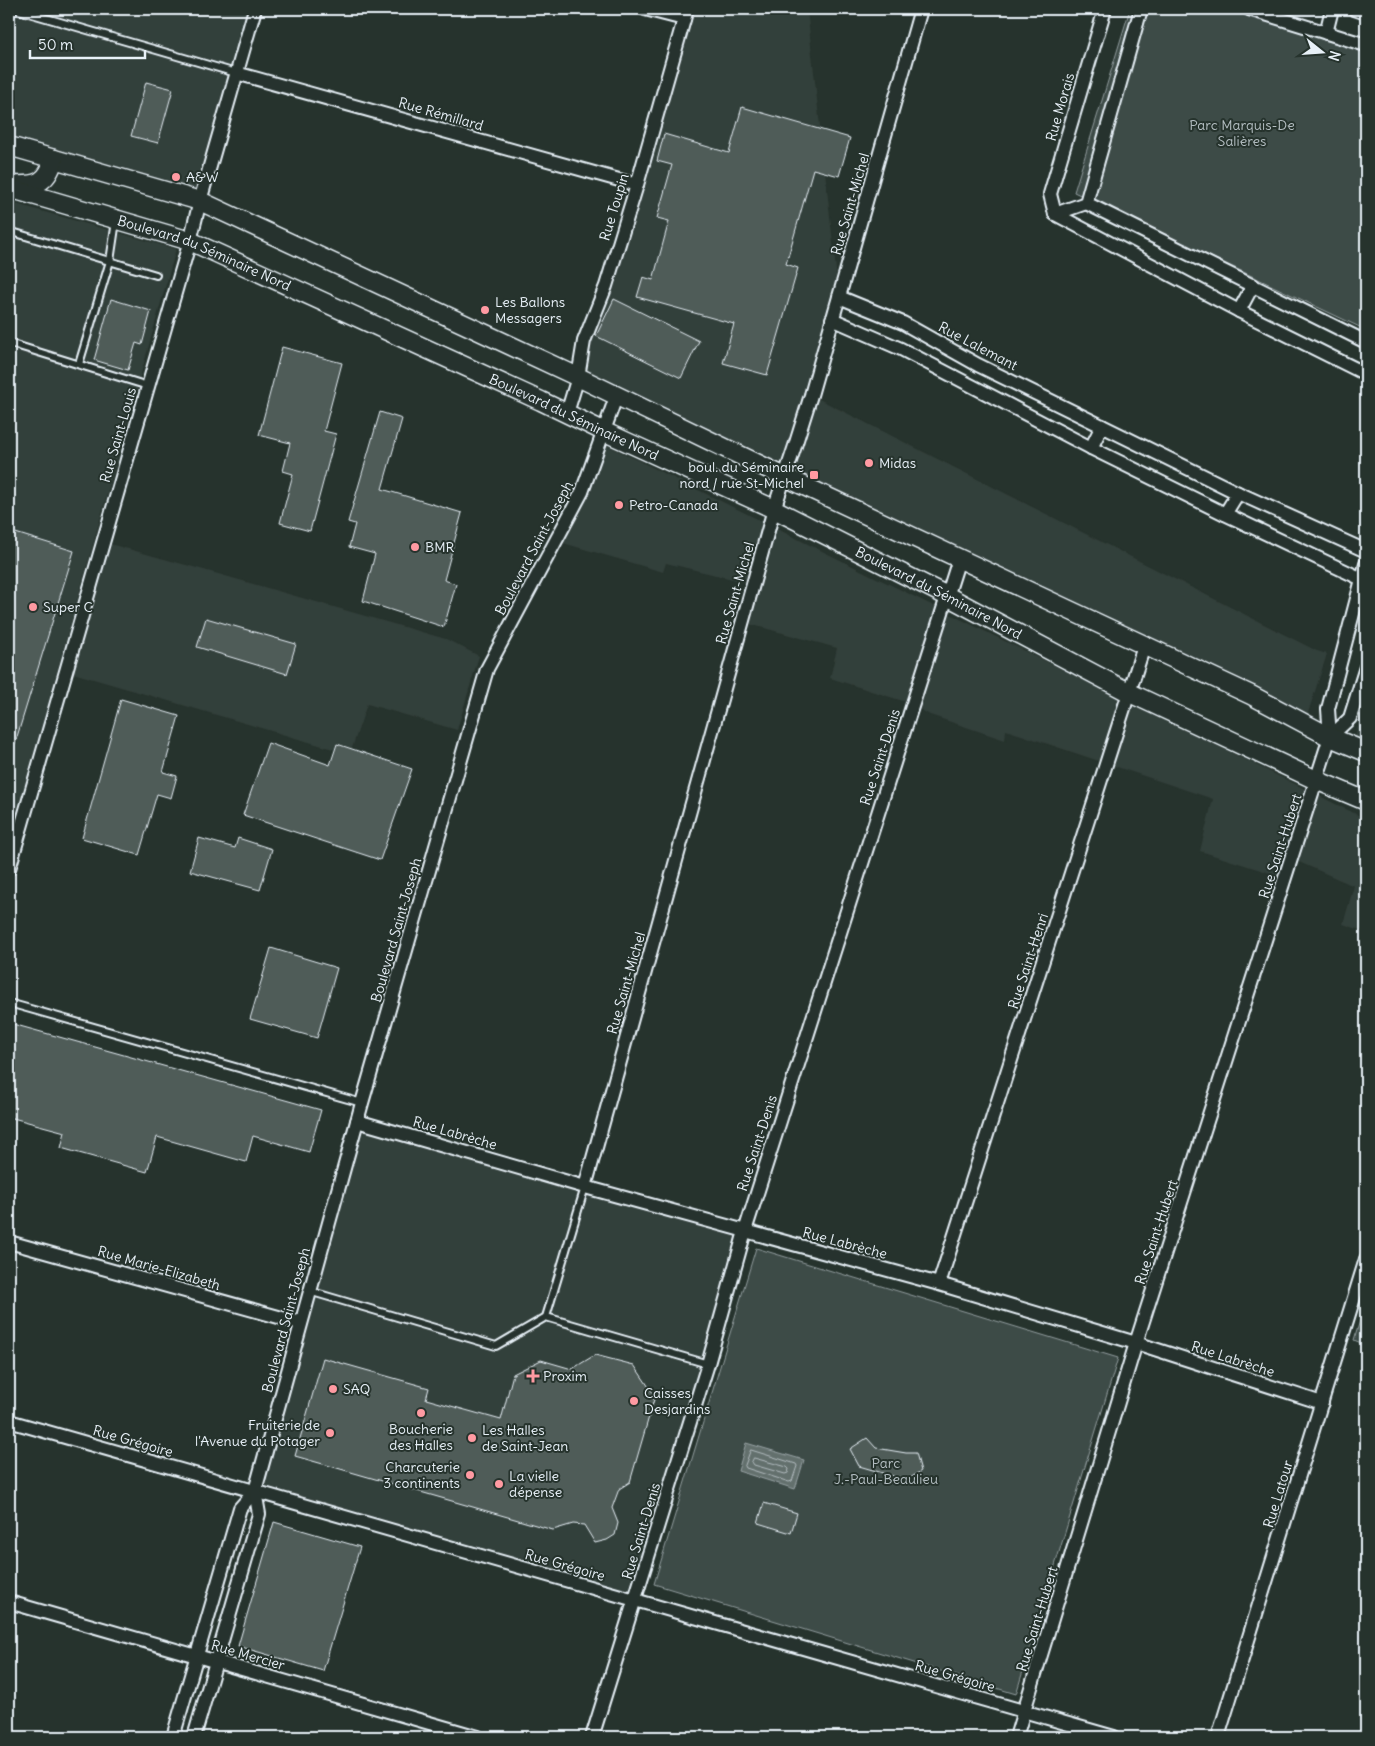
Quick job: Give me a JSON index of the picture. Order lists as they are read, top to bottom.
{
  "streets": {
    "main road": ["Boulevard du Séminaire Nord"],
    "street": [
      "Rue Morais",
      "Rue Rémillard",
      "Rue Saint-Michel",
      "Rue Toupin",
      "Rue Lalemant",
      "Rue Saint-Louis",
      "Boulevard Saint-Joseph",
      "Rue Saint-Denis",
      "Rue Saint-Hubert",
      "Rue Saint-Henri",
      "Rue Labrèche",
      "Rue Marie-Elizabeth",
      "Rue Grégoire",
      "Rue Latour",
      "Rue Mercier"
    ]
  },
  "crossings": [
    ["Rue Rémillard", "Rue Toupin"],
    ["Rue Rémillard", "Rue Saint-Louis"],
    ["Rue Saint-Michel", "Boulevard du Séminaire Nord"],
    ["Rue Saint-Michel", "Rue Lalemant"],
    ["Rue Saint-Michel", "Rue Labrèche"],
    ["Rue Toupin", "Boulevard du Séminaire Nord"],
    ["Boulevard du Séminaire Nord", "Rue Saint-Louis"],
    ["Boulevard du Séminaire Nord", "Boulevard Saint-Joseph"],
    ["Boulevard du Séminaire Nord", "Rue Saint-Denis"],
    ["Boulevard du Séminaire Nord", "Rue Saint-Hubert"],
    ["Boulevard du Séminaire Nord", "Rue Saint-Henri"],
    ["Boulevard Saint-Joseph", "Rue Labrèche"],
    ["Boulevard Saint-Joseph", "Rue Marie-Elizabeth"],
    ["Boulevard Saint-Joseph", "Rue Grégoire"],
    ["Boulevard Saint-Joseph", "Rue Mercier"],
    ["Rue Saint-Denis", "Rue Labrèche"],
    ["Rue Saint-Denis", "Rue Grégoire"],
    ["Rue Saint-Hubert", "Rue Labrèche"],
    ["Rue Saint-Hubert", "Rue Grégoire"],
    ["Rue Saint-Henri", "Rue Labrèche"],
    ["Rue Labrèche", "Rue Latour"]
  ],
  "parks": ["Parc Marquis-De Salières", "Parc J.-Paul-Beaulieu"],
  "places": {
    "other": [
      "A&W",
      "Les Ballons Messagers",
      "Midas",
      "Petro-Canada",
      "BMR",
      "Super C",
      "SAQ",
      "Caisses Desjardins",
      "Boucherie des Halles",
      "Fruiterie de l'Avenue du Potager",
      "Les Halles de Saint-Jean",
      "Charcuterie 3 continents",
      "La vielle dépense"
    ],
    "transit": ["boul. du Séminaire nord / rue St-Michel"],
    "health": ["Proxim"]
  },
  "scale_bar": "50 m",
  "north": "right"
}
